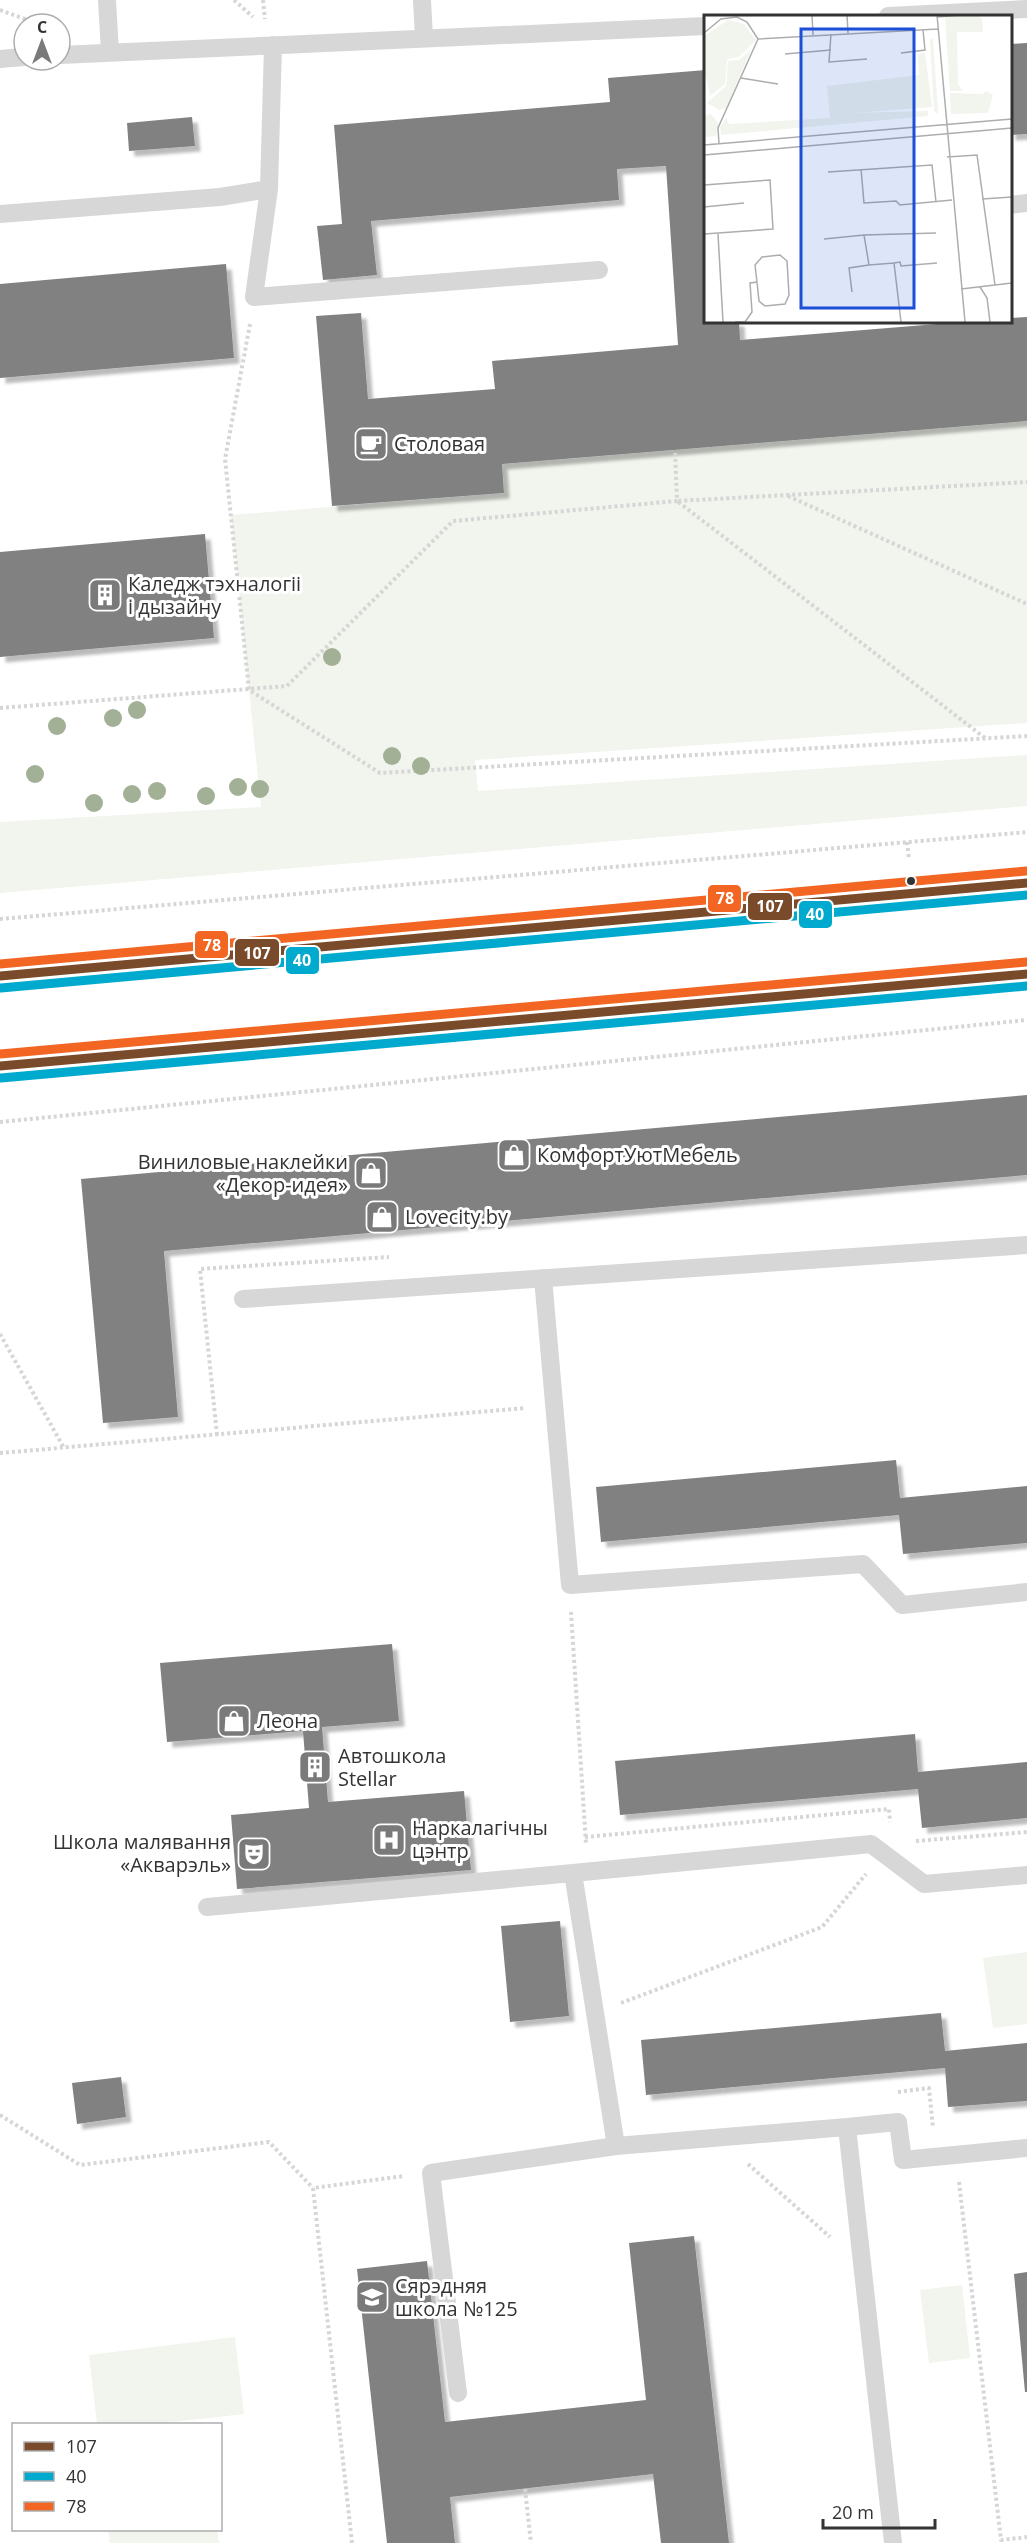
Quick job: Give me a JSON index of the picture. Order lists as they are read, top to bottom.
{
  "places": {
    "cafe": ["Столовая"],
    "building": ["Каледж тэхналогіі і дызайну", "Автошкола Stellar"],
    "shop": [
      "КомфортУютМебель",
      "Виниловые наклейки «Декор-идея»",
      "Lovecity.by",
      "Леона"
    ],
    "hospital": ["Наркалагічны цэнтр"],
    "theatre": ["Школа малявання «Акварэль»"],
    "school or university": ["Сярэдняя школа №125"]
  },
  "lines": ["transit line 78", "transit line 107", "transit line 40"],
  "legend": ["107", "40", "78"],
  "scale_bar": "20 m",
  "north": "top"
}
